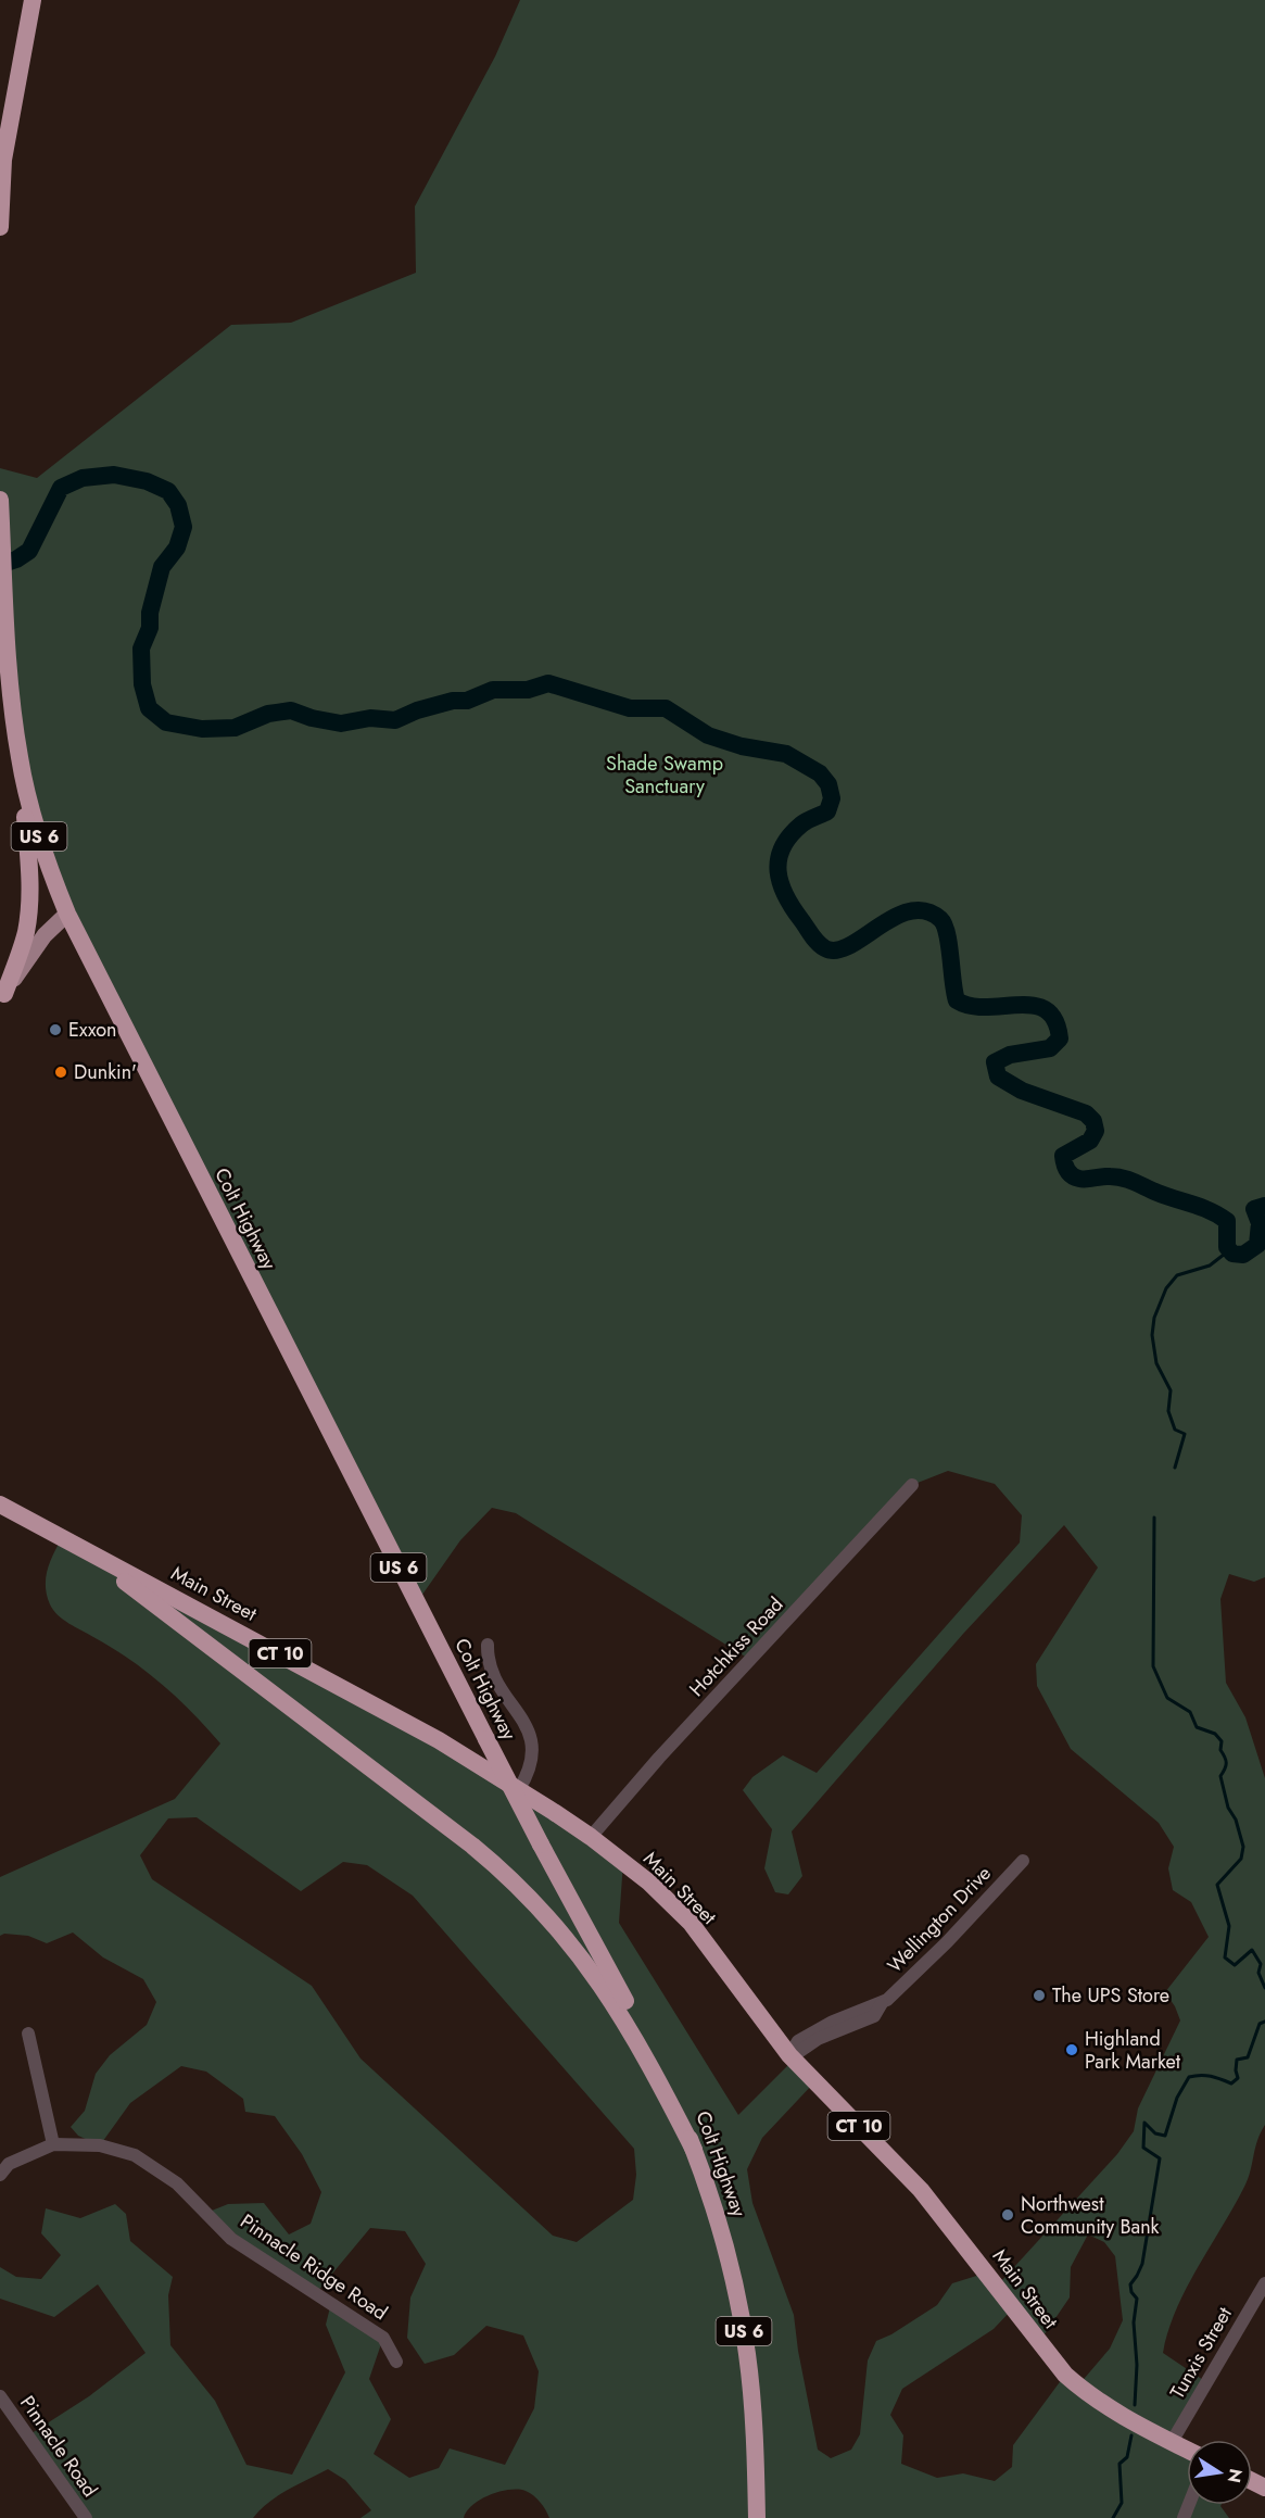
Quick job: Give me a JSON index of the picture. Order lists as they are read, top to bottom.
{
  "streets": {
    "highway": [
      "US 6",
      "Colt Highway",
      "Main Street",
      "CT 10"
    ],
    "street": [
      "Hotchkiss Road",
      "Wellington Drive",
      "Pinnacle Ridge Road",
      "Tunxis Street",
      "Pinnacle Road"
    ]
  },
  "crossings": [
    ["US 6", "Colt Highway"],
    ["Main Street", "Hotchkiss Road"],
    ["Main Street", "Wellington Drive"],
    ["Main Street", "Tunxis Street"]
  ],
  "parks": ["Shade Swamp Sanctuary"],
  "places": [
    "Exxon",
    "Dunkin'",
    "The UPS Store",
    "Highland Park Market",
    "Northwest Community Bank"
  ],
  "north": "right"
}
